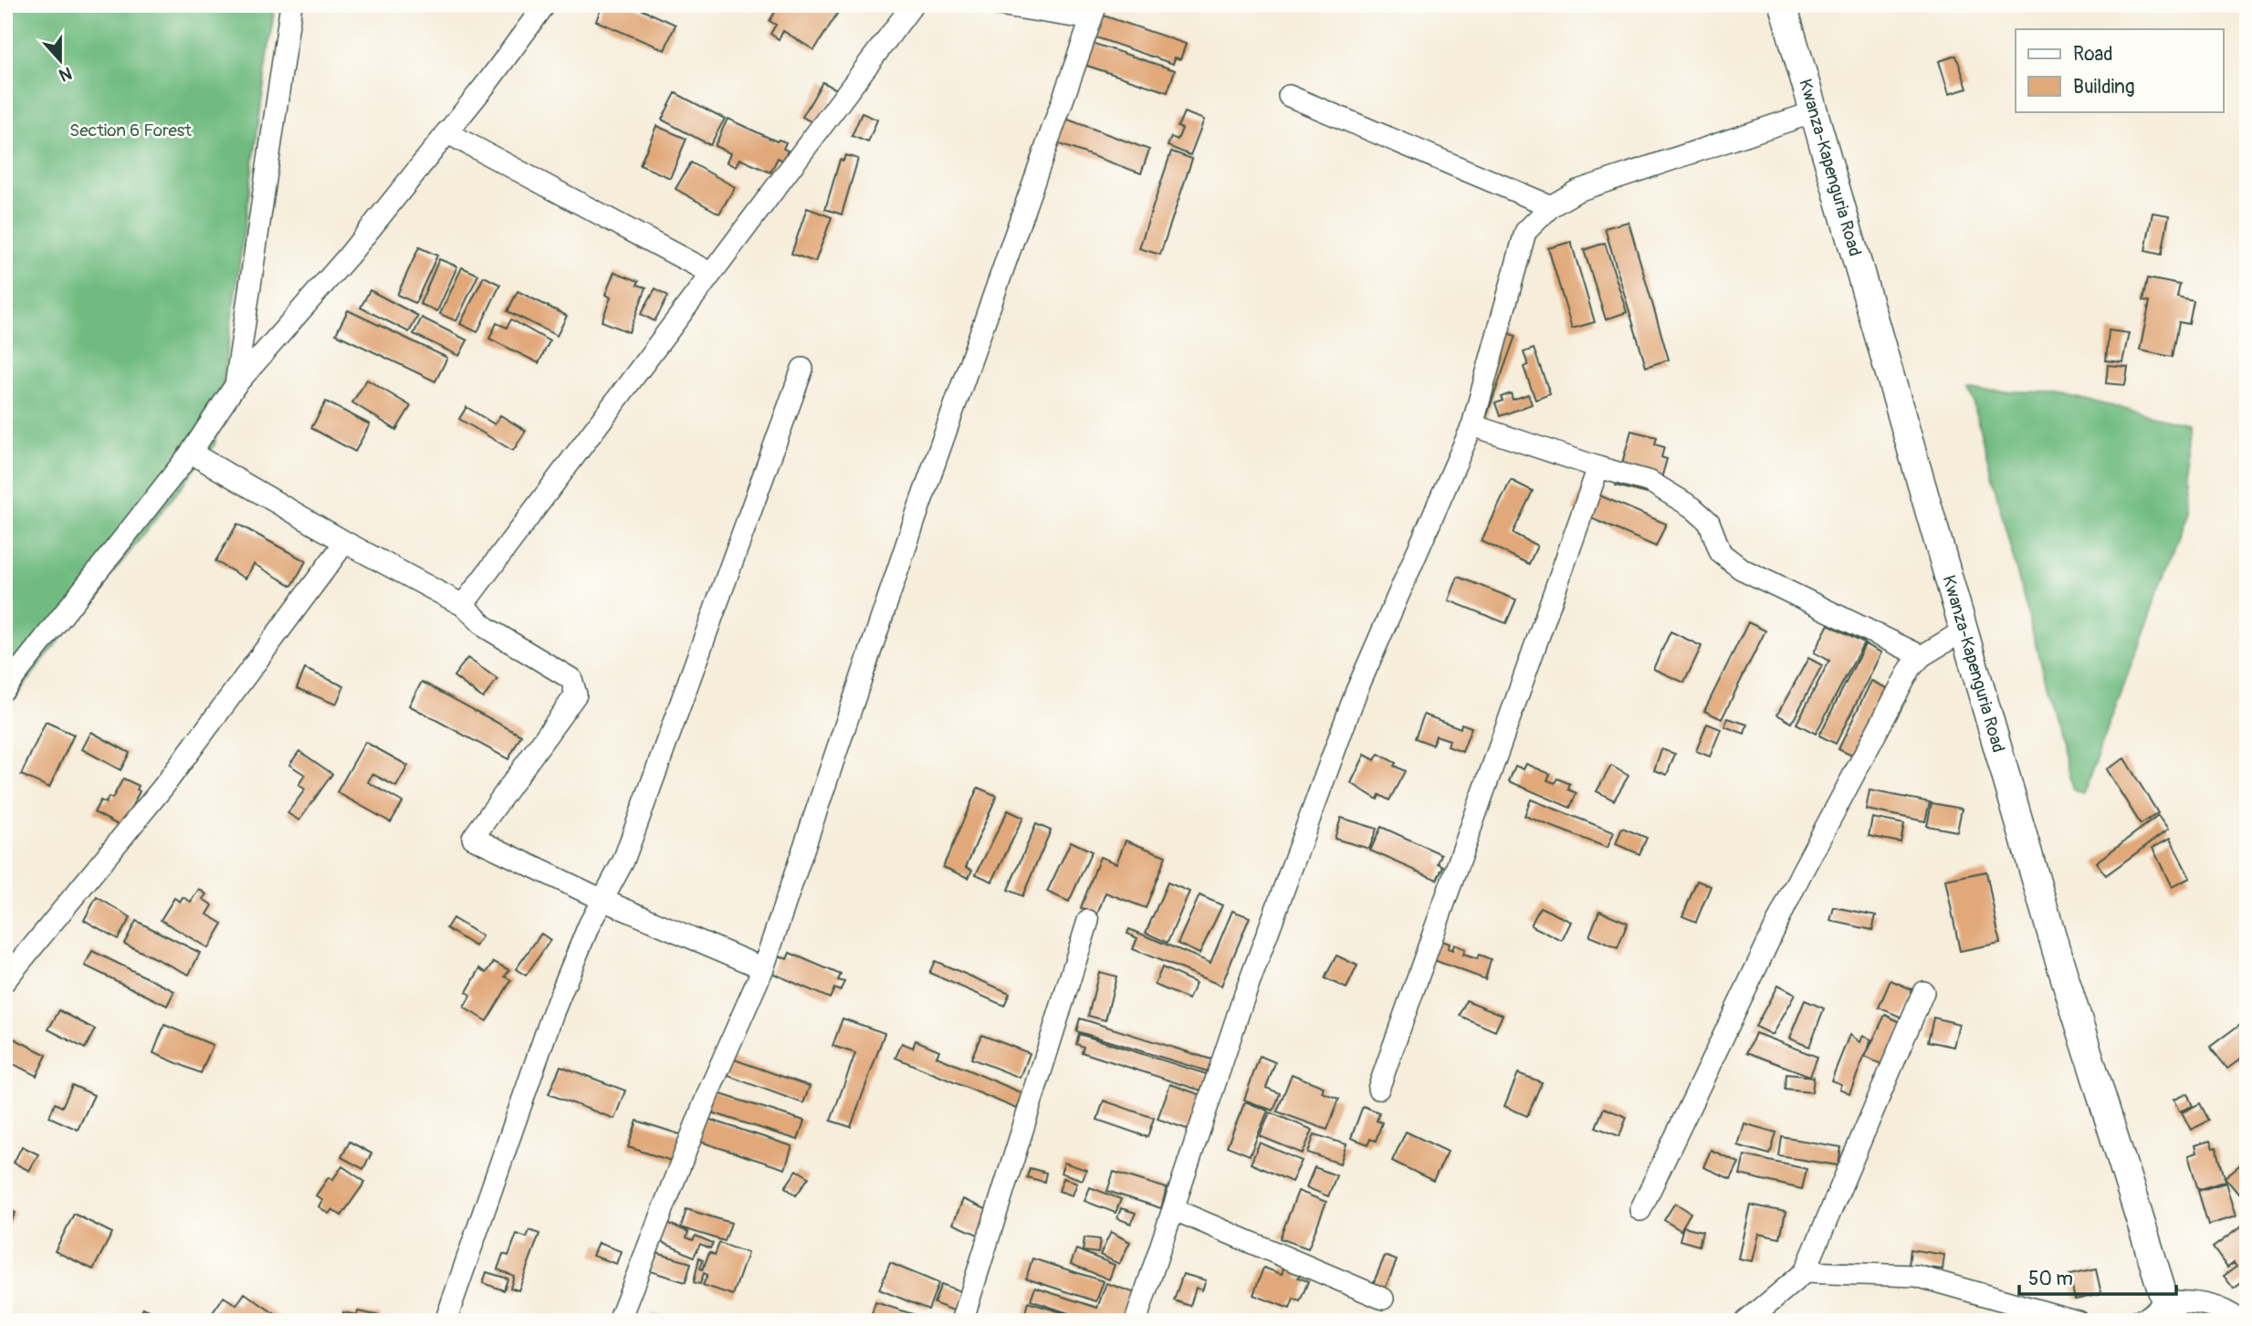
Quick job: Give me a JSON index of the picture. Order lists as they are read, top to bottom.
{
  "streets": {
    "street": ["Kwanza-Kapenguria Road"]
  },
  "parks": ["Section 6 Forest"],
  "legend": ["Road", "Building"],
  "scale_bar": "50 m",
  "north": "bottom"
}
